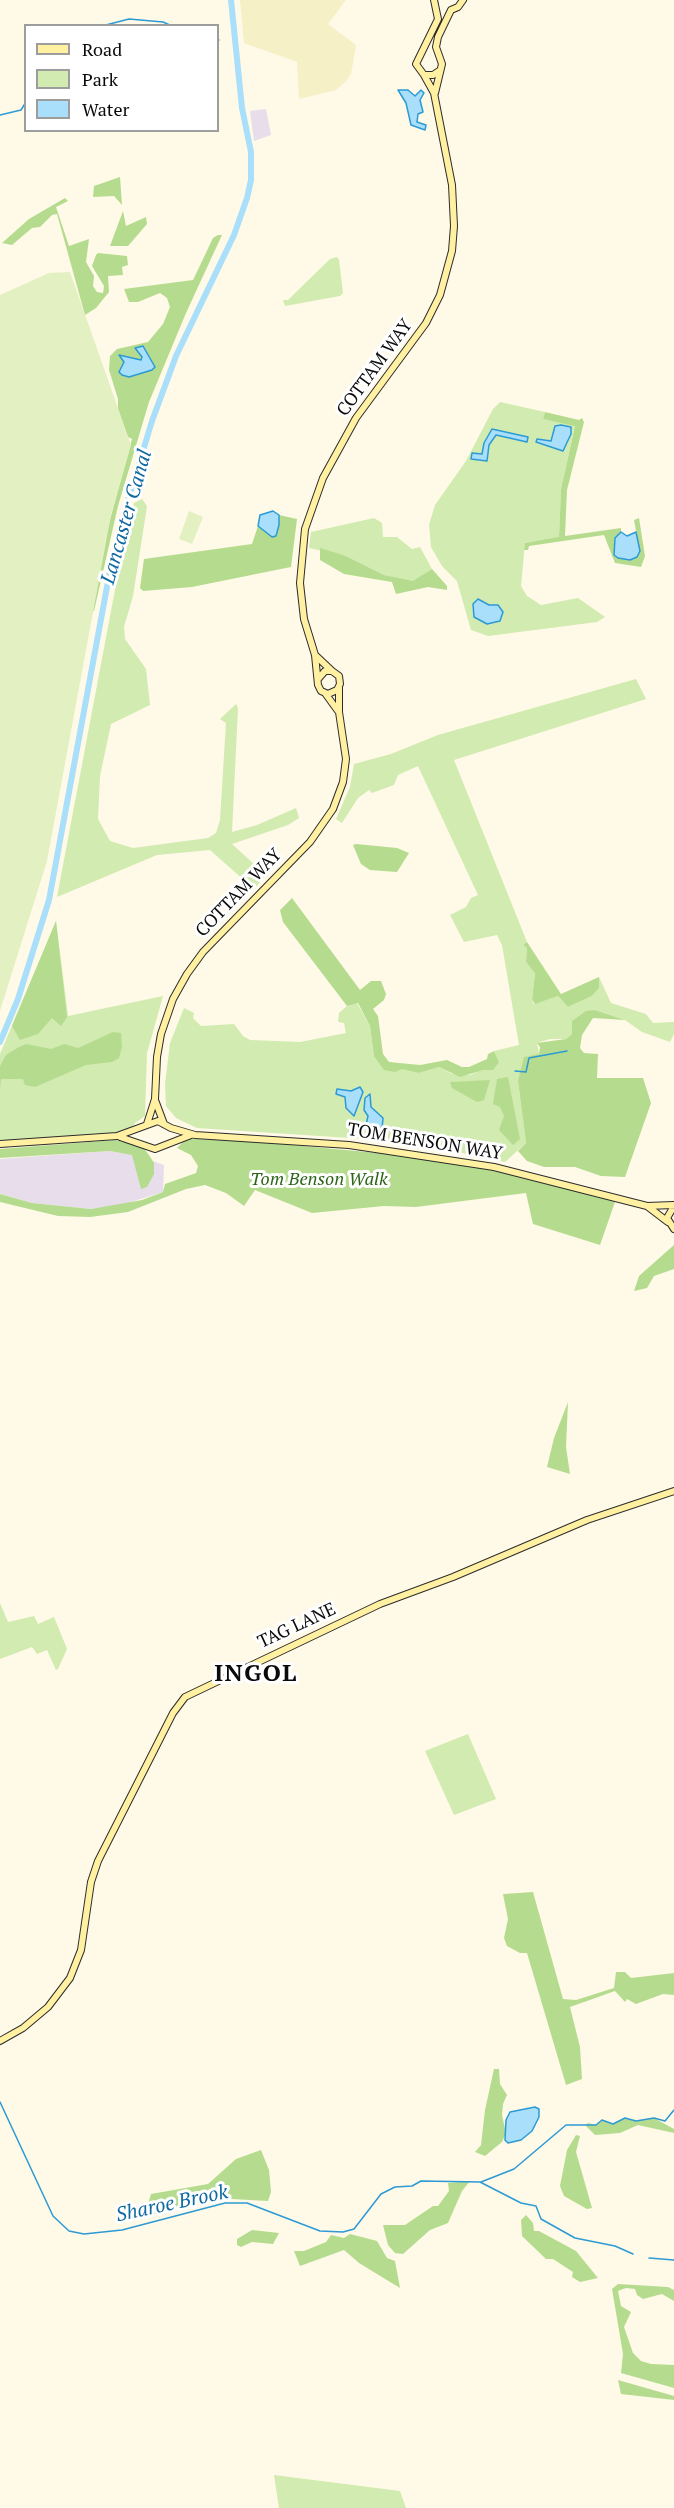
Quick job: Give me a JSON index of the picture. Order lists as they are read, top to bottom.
{
  "streets": {
    "main road": ["COTTAM WAY", "TOM BENSON WAY", "TAG LANE"]
  },
  "crossings": [
    ["COTTAM WAY", "TOM BENSON WAY"]
  ],
  "districts": ["INGOL"],
  "water": ["Lancaster Canal", "Sharoe Brook"],
  "parks": ["Tom Benson Walk"],
  "legend": ["Road", "Park", "Water"]
}
